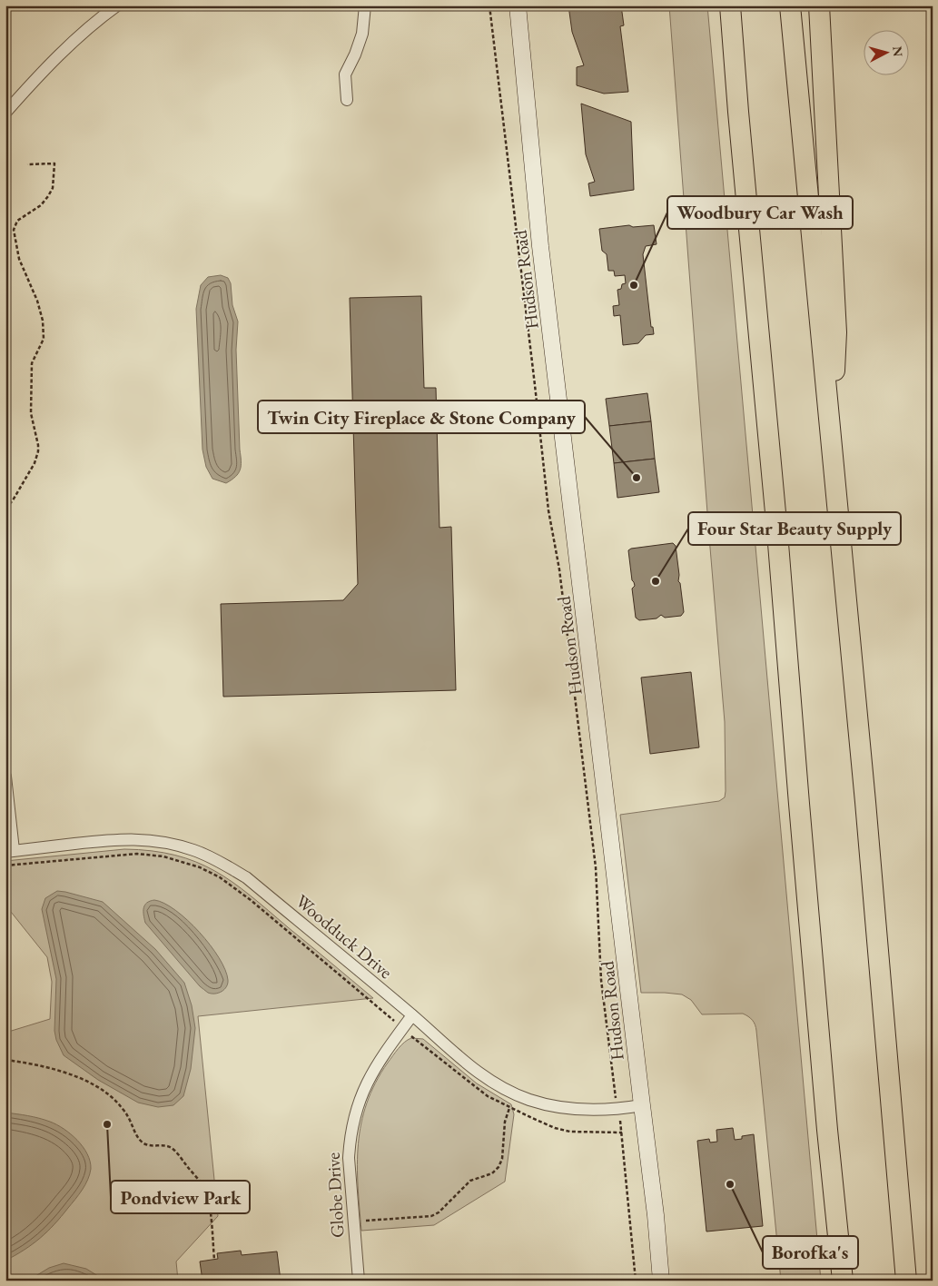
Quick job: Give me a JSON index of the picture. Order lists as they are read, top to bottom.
{
  "streets": {
    "street": ["Hudson Road", "Woodduck Drive", "Globe Drive"]
  },
  "crossings": [
    ["Hudson Road", "Woodduck Drive"],
    ["Woodduck Drive", "Globe Drive"]
  ],
  "places": [
    "Woodbury Car Wash",
    "Twin City Fireplace & Stone Company",
    "Four Star Beauty Supply",
    "Pondview Park",
    "Borofka's"
  ],
  "north": "right"
}
